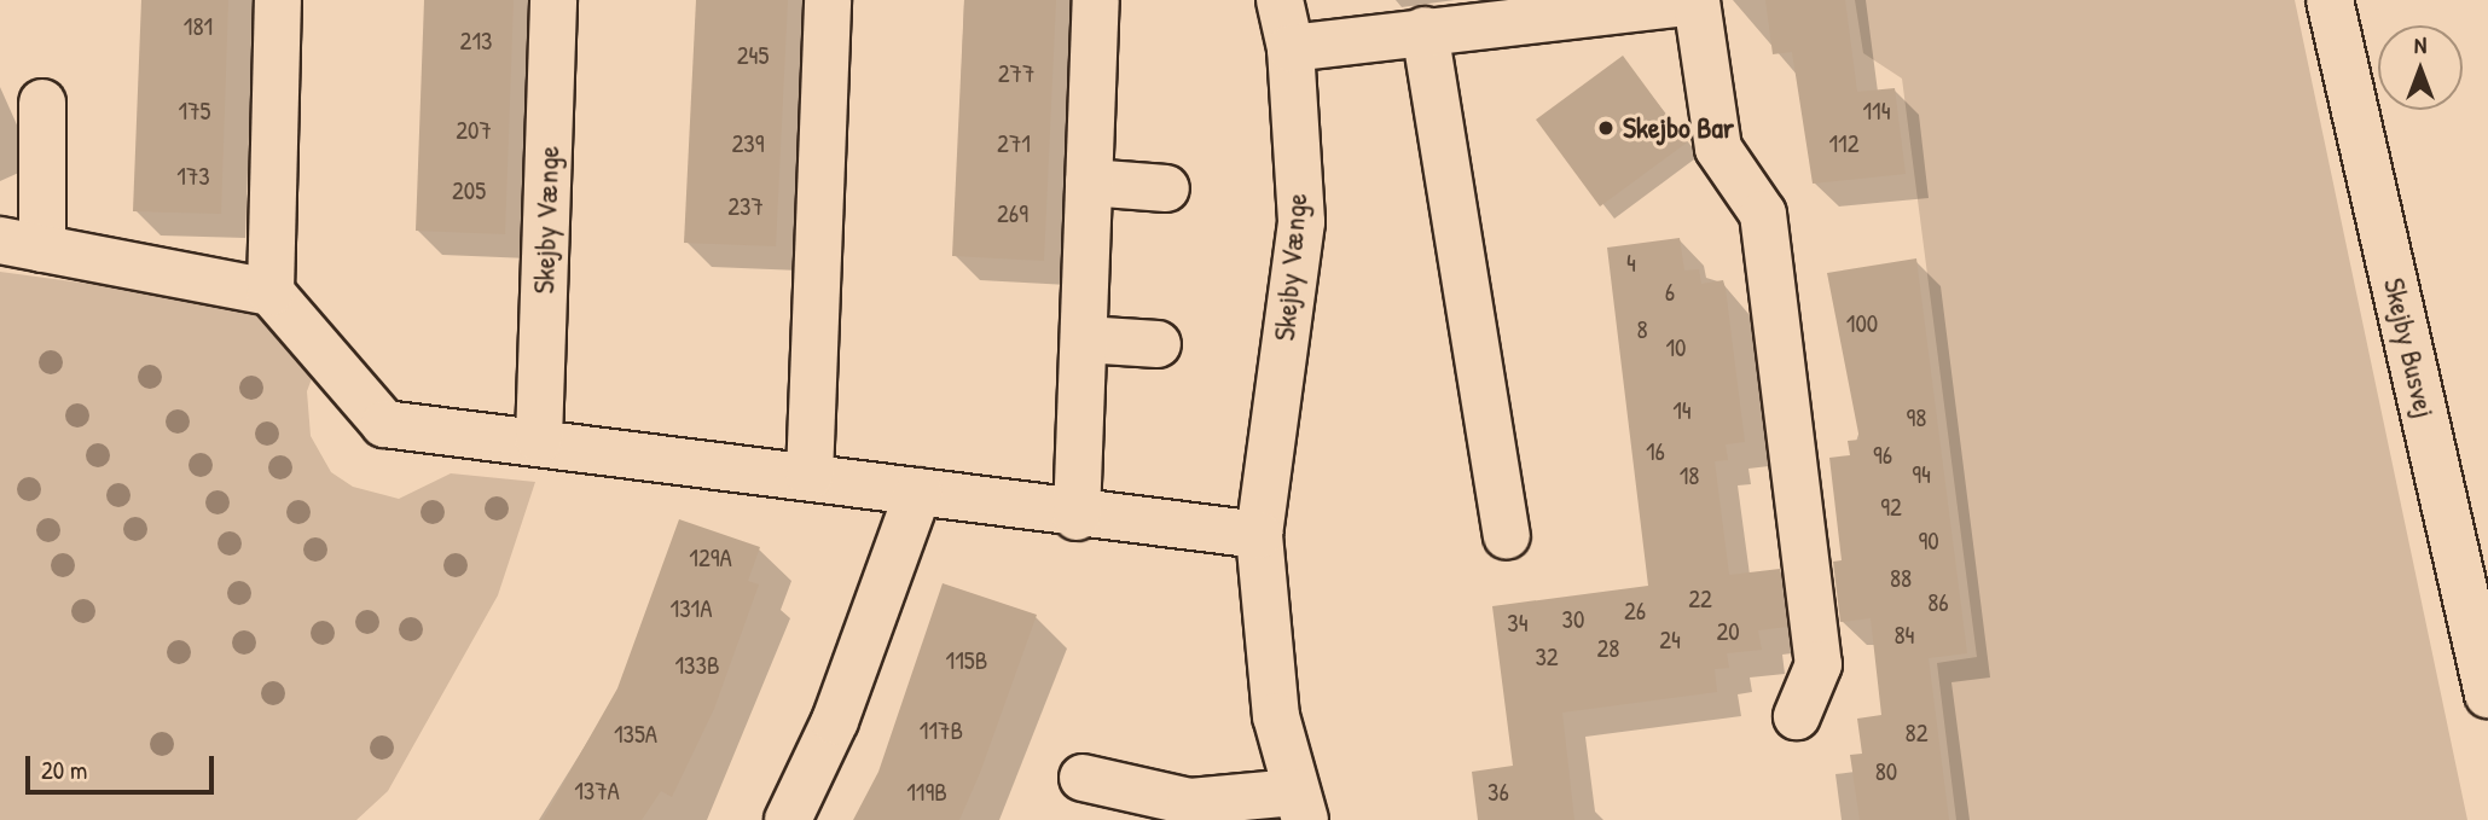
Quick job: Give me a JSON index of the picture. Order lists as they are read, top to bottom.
{
  "streets": {
    "street": ["Skejby Vænge", "Skejby Busvej"]
  },
  "places": ["Skejbo Bar"],
  "house_numbers": [
    "181",
    "213",
    "245",
    "277",
    "175",
    "114",
    "207",
    "239",
    "271",
    "112",
    "173",
    "205",
    "237",
    "269",
    "4",
    "6",
    "100",
    "8",
    "10",
    "14",
    "98",
    "16",
    "96",
    "94",
    "18",
    "92",
    "90",
    "129A",
    "88",
    "22",
    "86",
    "131A",
    "26",
    "30",
    "34",
    "20",
    "84",
    "24",
    "28",
    "32",
    "115B",
    "133B",
    "117B",
    "82",
    "135A",
    "80",
    "137A",
    "119B",
    "36"
  ],
  "scale_bar": "20 m",
  "north": "top"
}
